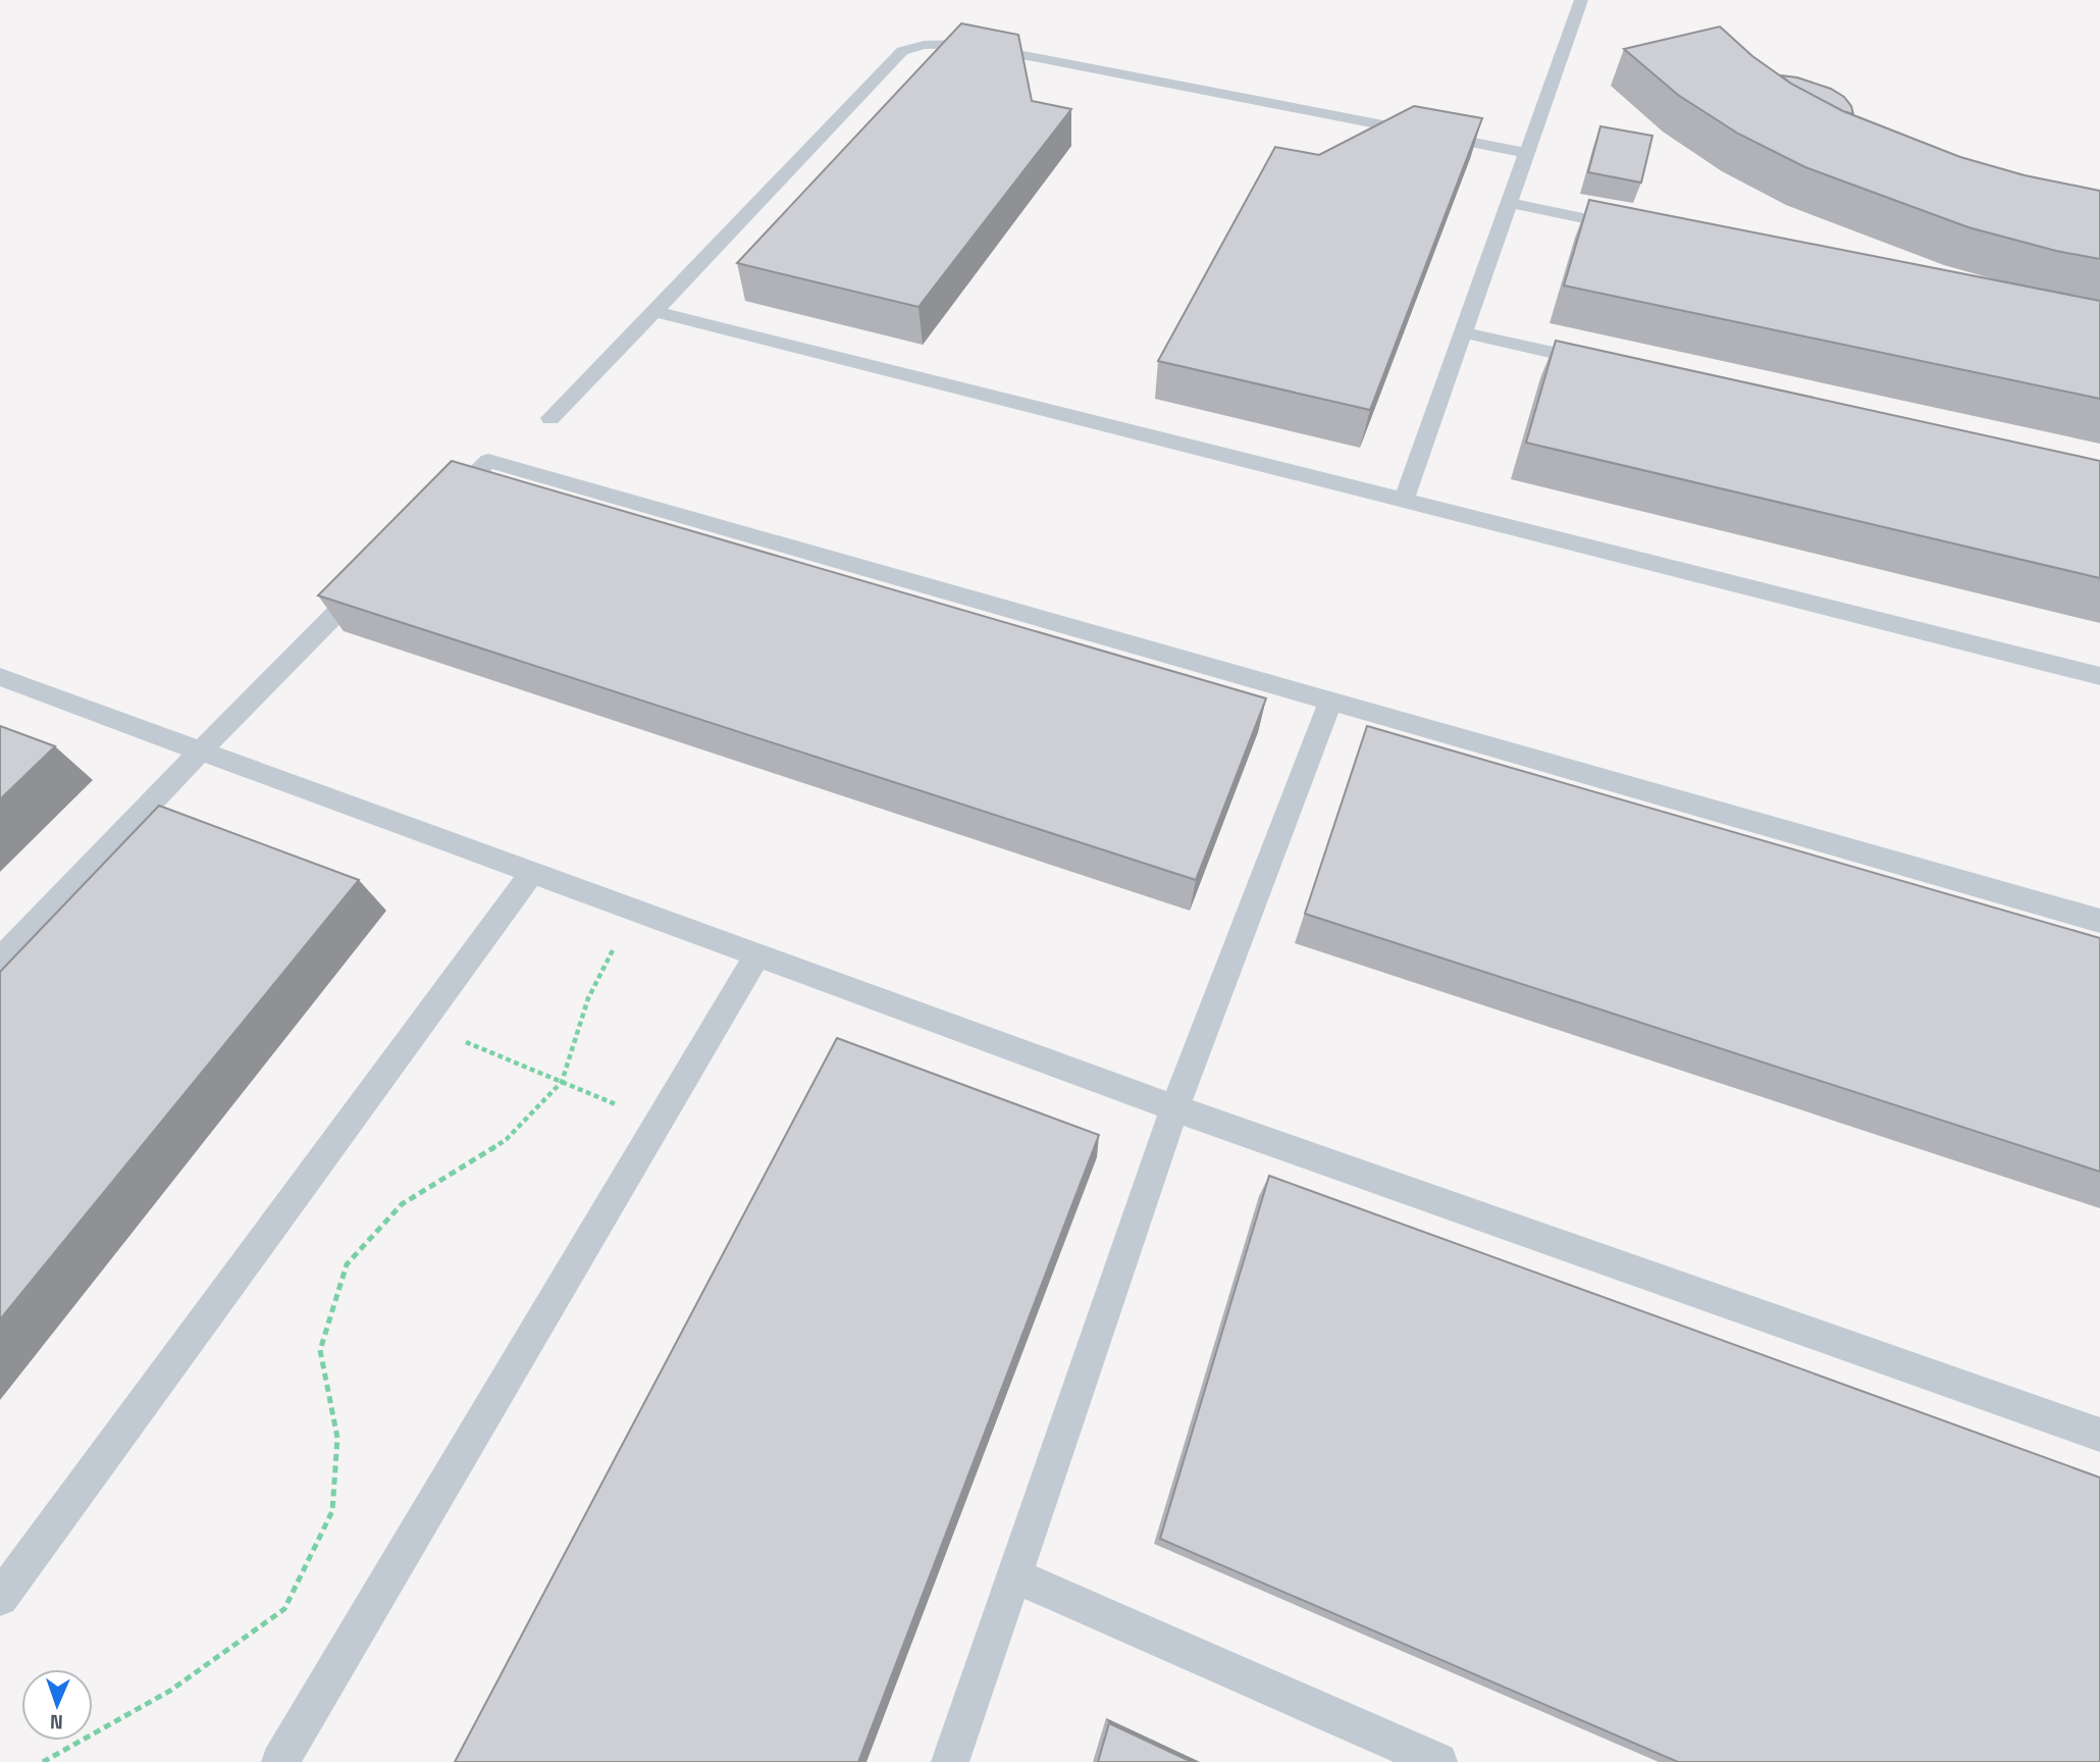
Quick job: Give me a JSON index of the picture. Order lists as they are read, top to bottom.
{
  "north": "bottom"
}
